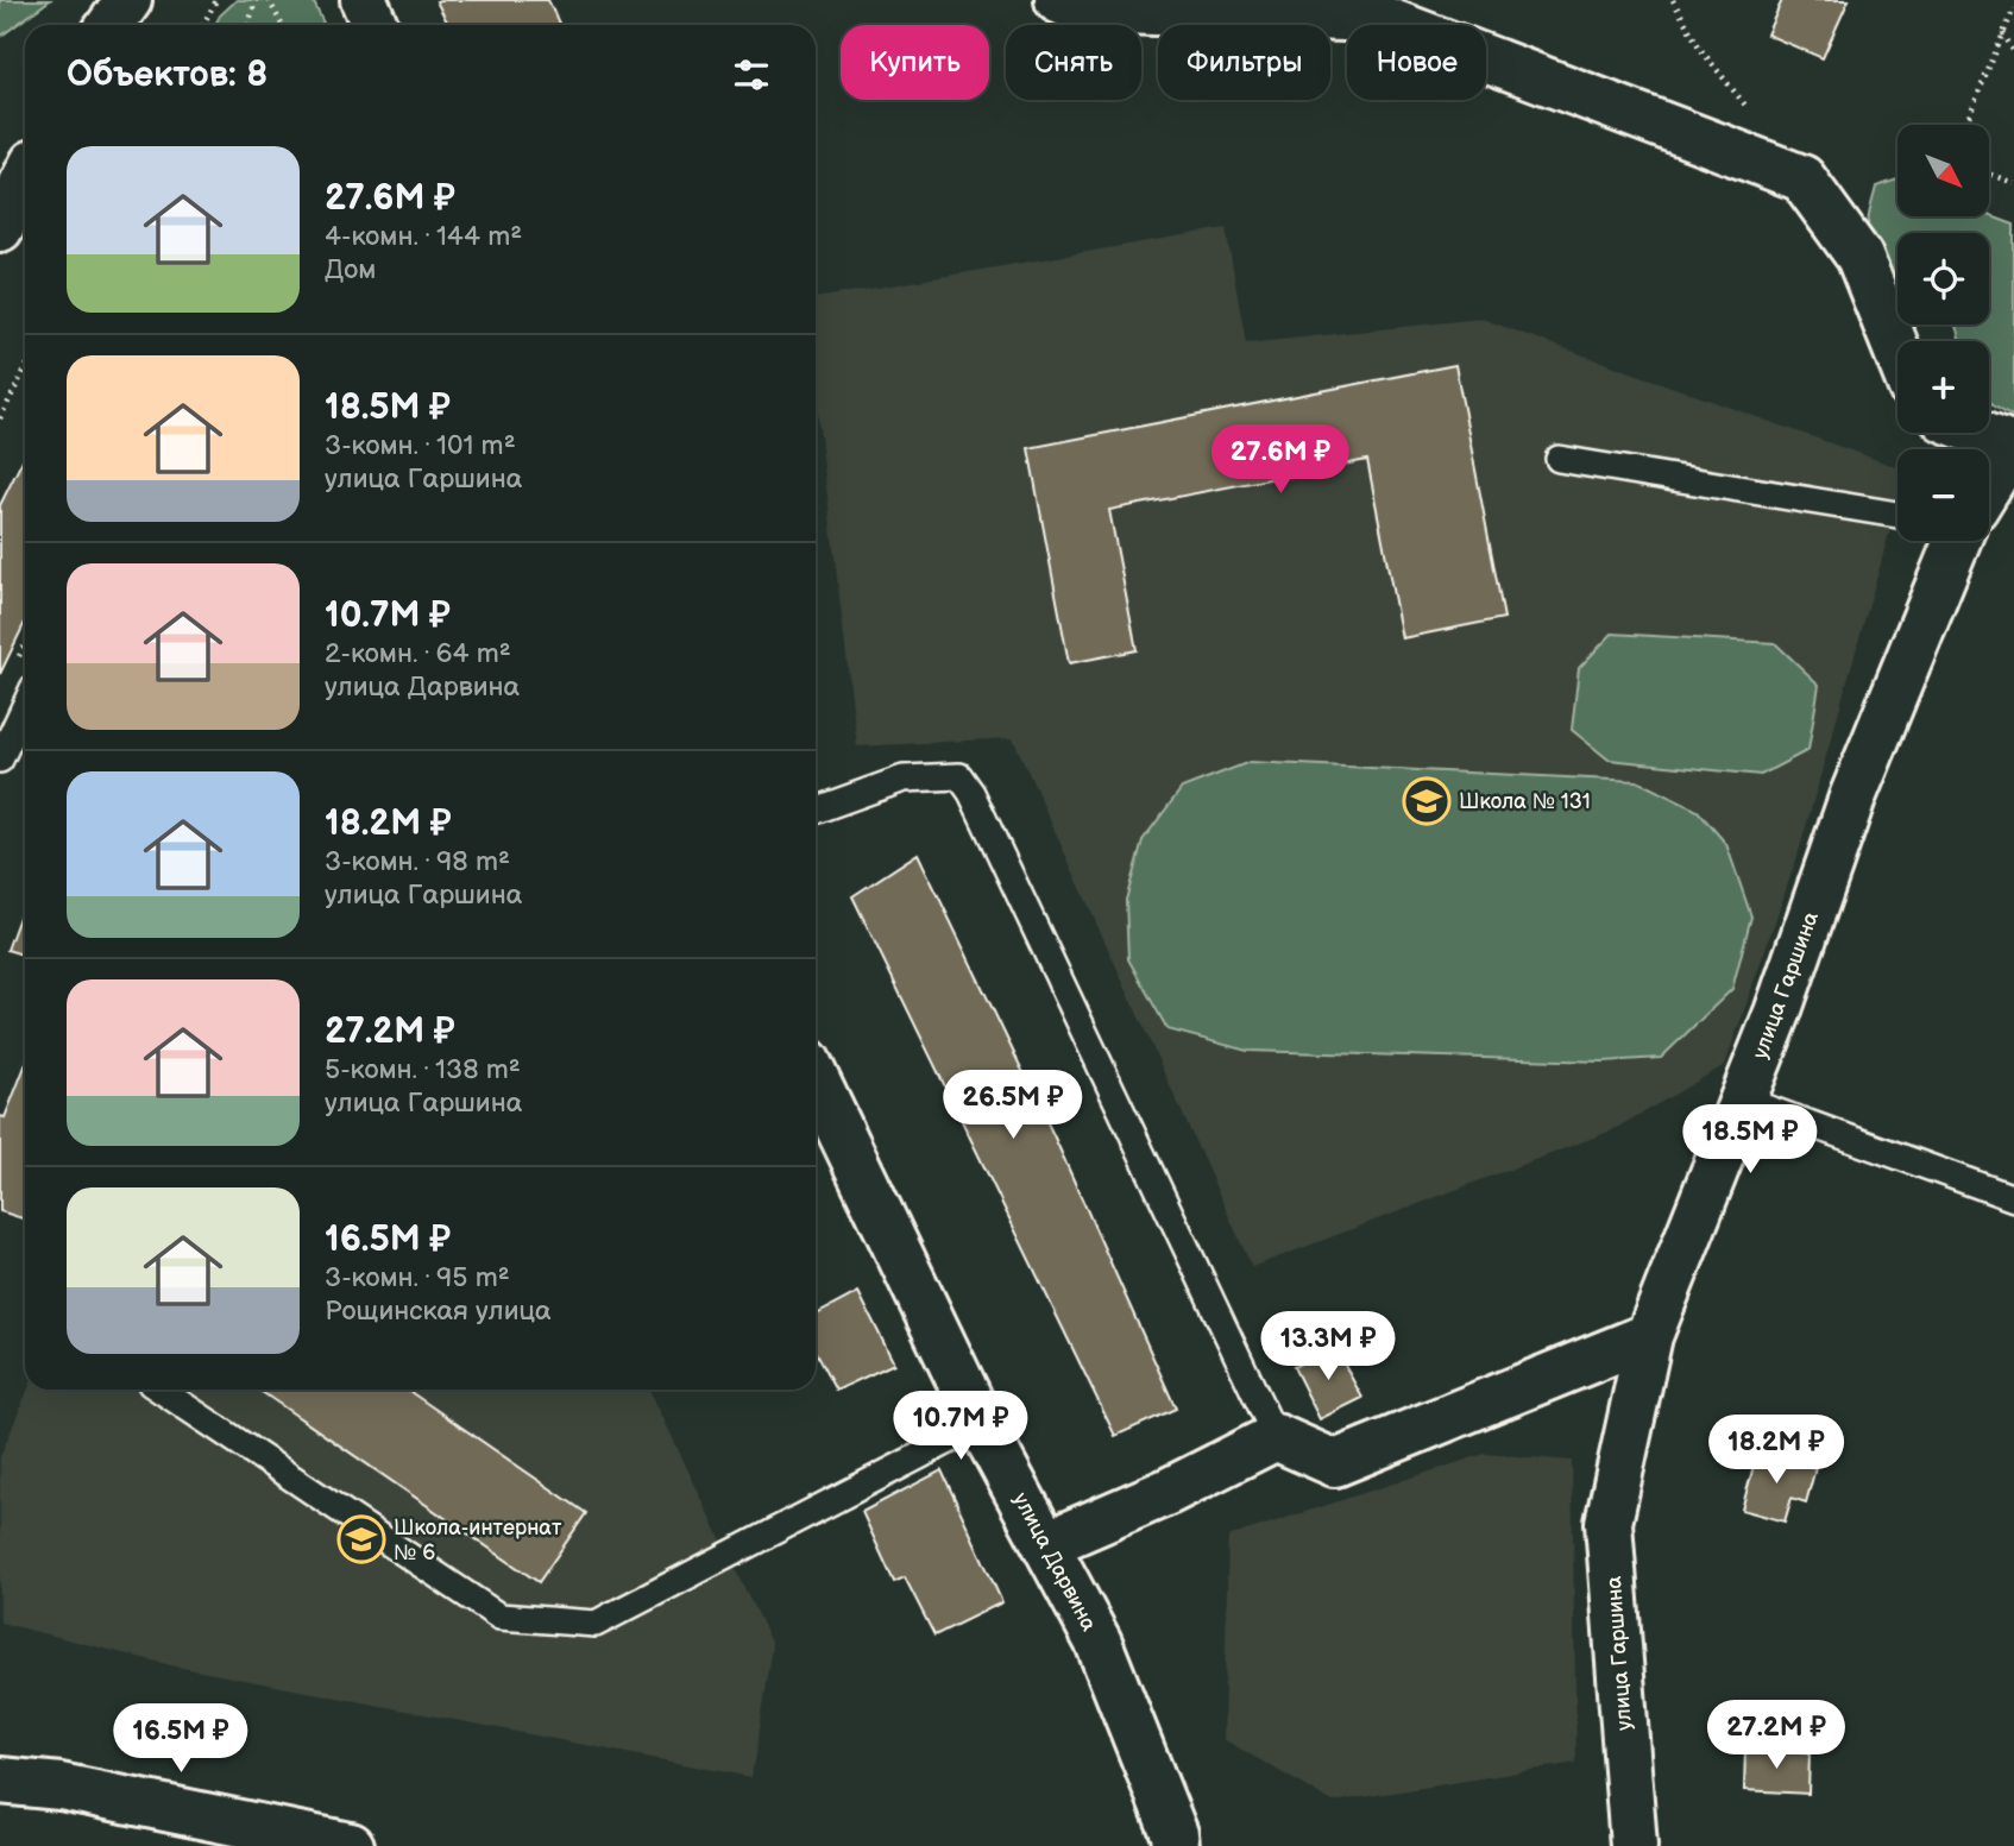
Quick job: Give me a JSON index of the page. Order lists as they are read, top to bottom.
{
  "streets": {
    "street": ["улица Гаршина", "улица Дарвина"]
  },
  "places": {
    "school or university": ["Школа № 131", "Школа-интернат № 6"]
  },
  "north": "bottom right",
  "page": {
    "chip": [
      "Купить",
      "Снять",
      "Фильтры",
      "Новое"
    ],
    "heading": "Объектов: 8",
    "map_buttons": ["+", "−"],
    "list": [
      {
        "name": "27.6M ₽",
        "note": "4-комн. · 144 m² · Дом"
      },
      {
        "name": "18.5M ₽",
        "note": "3-комн. · 101 m² · улица Гаршина"
      },
      {
        "name": "10.7M ₽",
        "note": "2-комн. · 64 m² · улица Дарвина"
      },
      {
        "name": "18.2M ₽",
        "note": "3-комн. · 98 m² · улица Гаршина"
      },
      {
        "name": "27.2M ₽",
        "note": "5-комн. · 138 m² · улица Гаршина"
      },
      {
        "name": "16.5M ₽",
        "note": "3-комн. · 95 m² · Рощинская улица"
      }
    ],
    "price": [
      "27.6M ₽",
      "26.5M ₽",
      "18.5M ₽",
      "13.3M ₽",
      "10.7M ₽",
      "18.2M ₽",
      "27.2M ₽",
      "16.5M ₽"
    ]
  }
}
